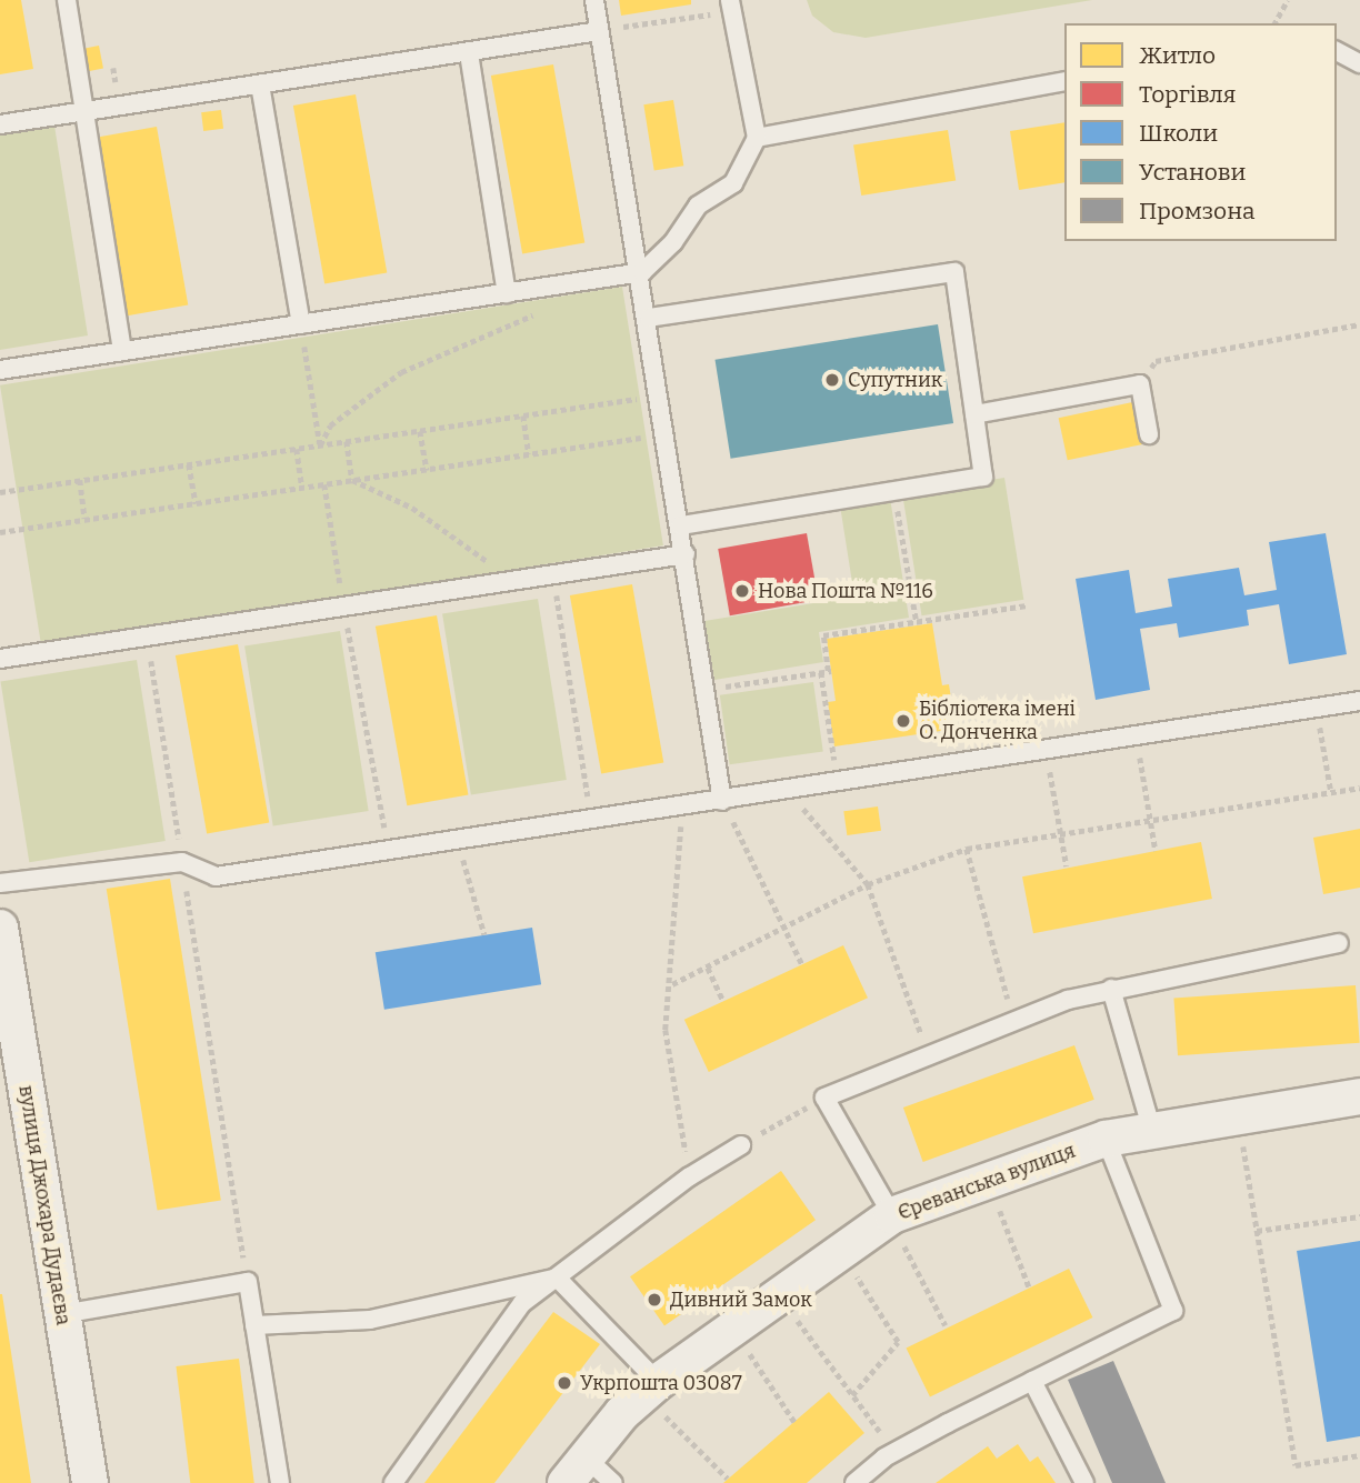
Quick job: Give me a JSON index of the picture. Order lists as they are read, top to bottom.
{
  "streets": {
    "street": ["Єреванська вулиця", "вулиця Джохара Дудаєва"]
  },
  "places": [
    "Супутник",
    "Нова Пошта №116",
    "Бібліотека імені О. Донченка",
    "Дивний Замок",
    "Укрпошта 03087"
  ],
  "legend": [
    "Житло",
    "Торгівля",
    "Школи",
    "Установи",
    "Промзона"
  ]
}
